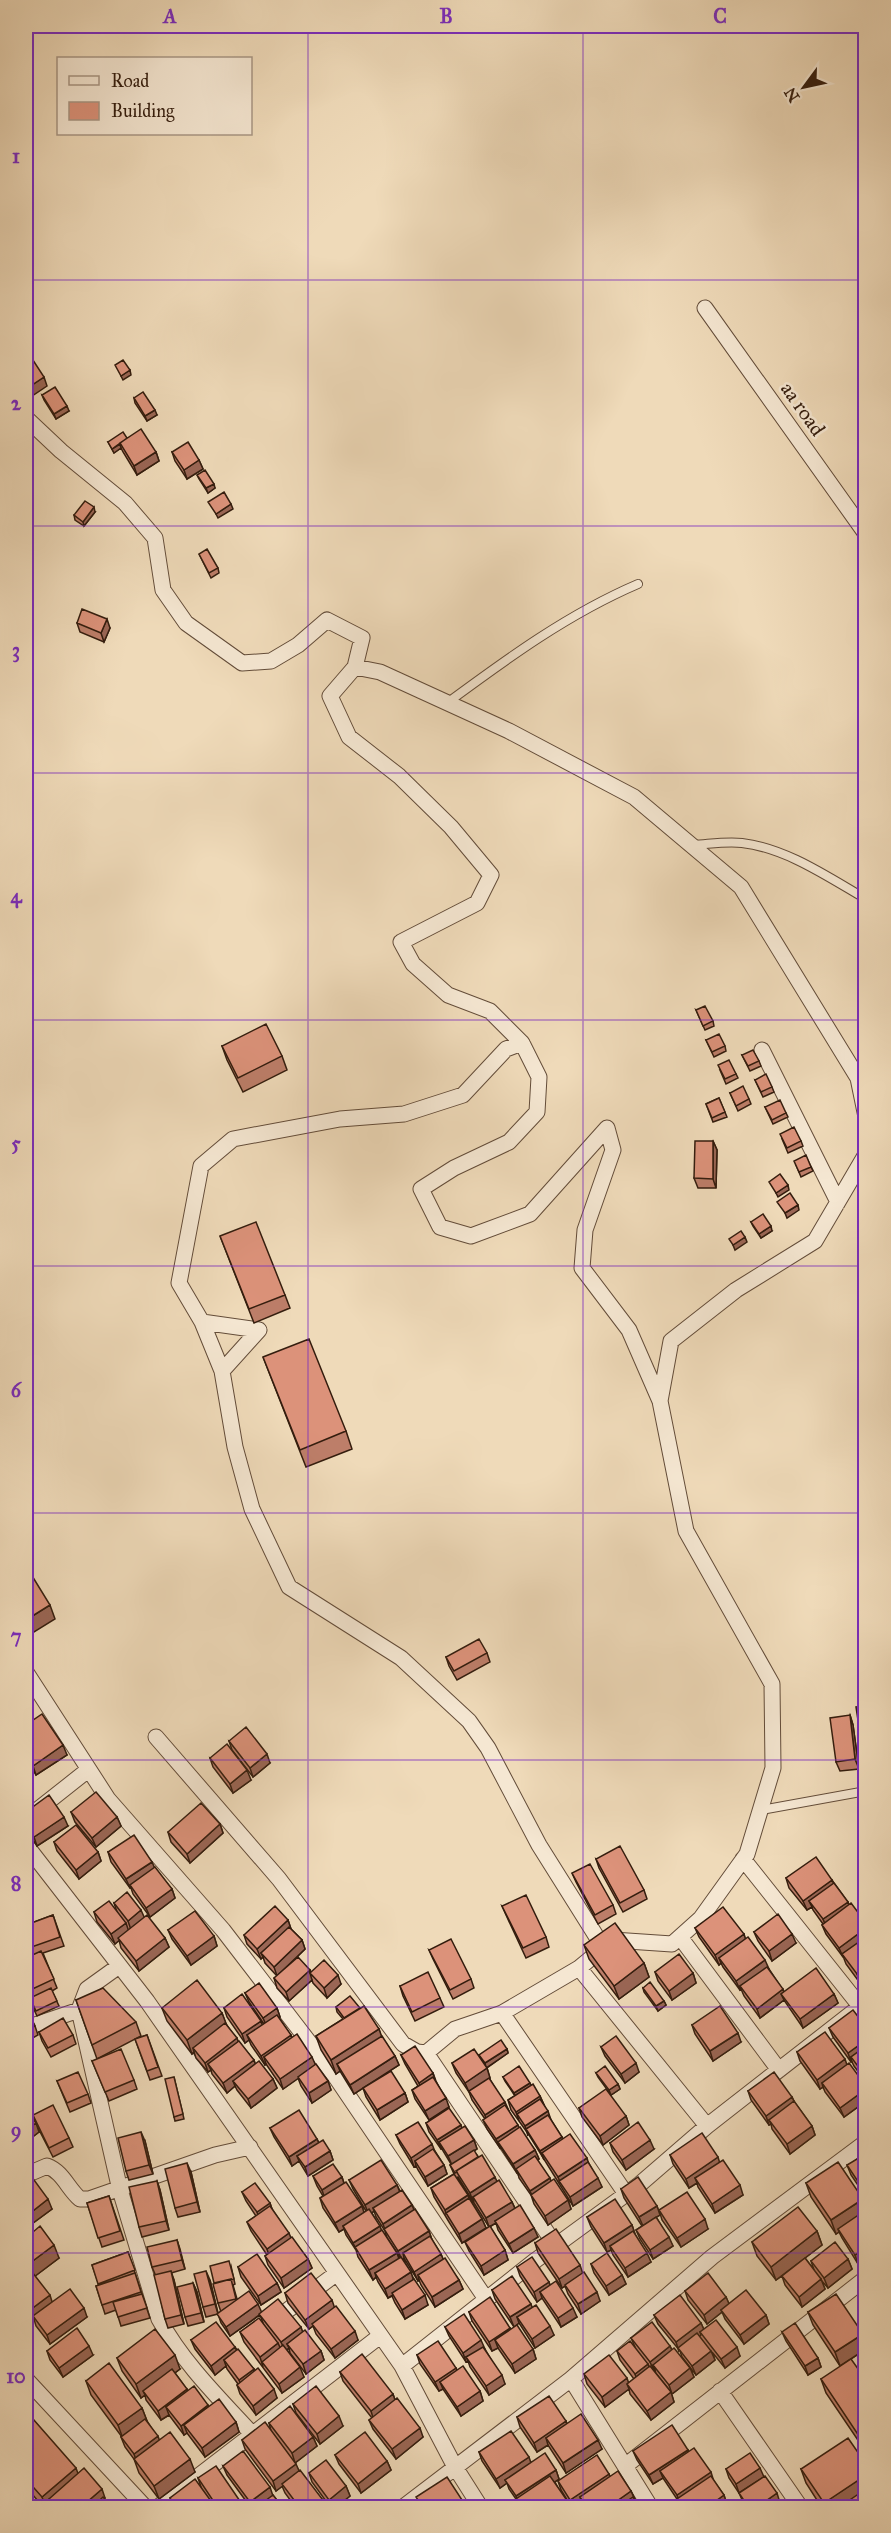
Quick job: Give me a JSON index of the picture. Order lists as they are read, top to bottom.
{
  "streets": {
    "street": ["aa road"]
  },
  "legend": ["Road", "Building"],
  "north": "bottom left",
  "grid": {
    "columns": ["A", "B", "C"],
    "rows": [
      "1",
      "2",
      "3",
      "4",
      "5",
      "6",
      "7",
      "8",
      "9",
      "10"
    ]
  }
}
